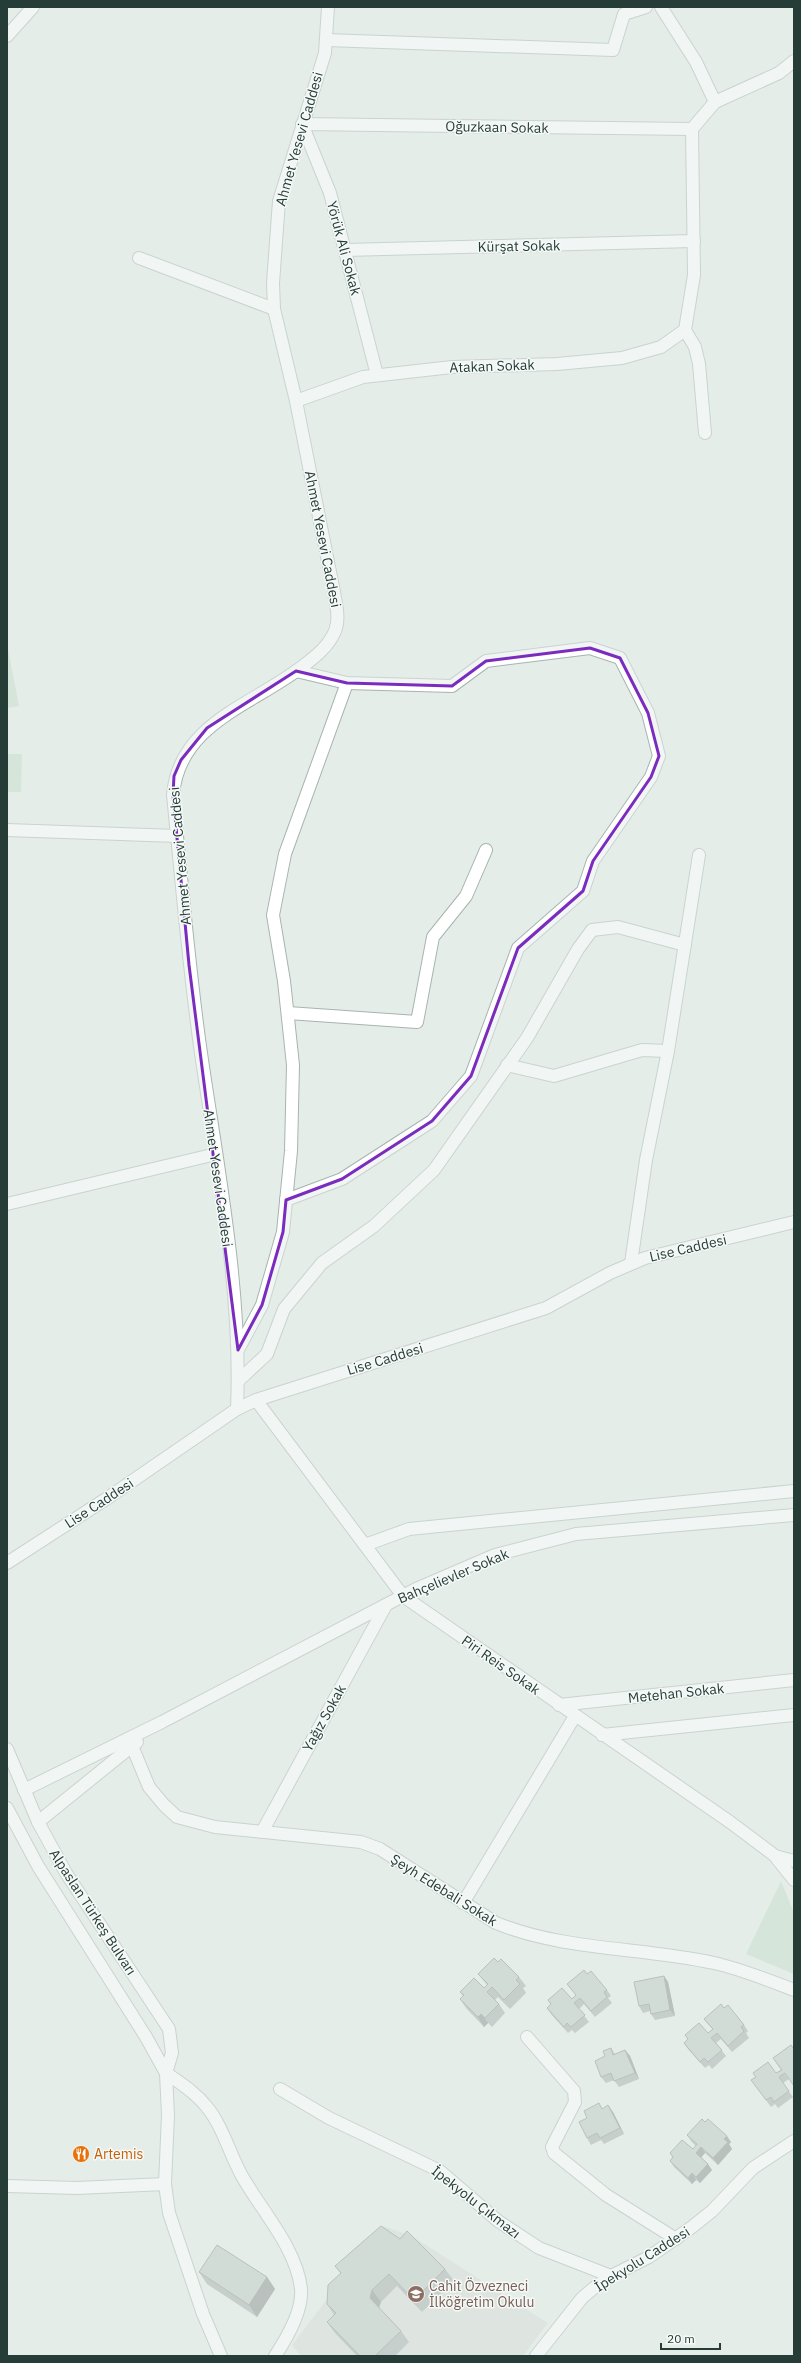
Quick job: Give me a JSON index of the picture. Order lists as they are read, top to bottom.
{
  "streets": {
    "street": [
      "Oğuzkaan Sokak",
      "Ahmet Yesevi Caddesi",
      "Kürşat Sokak",
      "Yörük Ali Sokak",
      "Atakan Sokak",
      "Lise Caddesi",
      "Bahçelievler Sokak",
      "Piri Reis Sokak",
      "Metehan Sokak",
      "Yağız Sokak",
      "Şeyh Edebali Sokak",
      "Alpaslan Türkeş Bulvarı",
      "İpekyolu Çıkmazı",
      "İpekyolu Caddesi"
    ]
  },
  "crossings": [
    ["Oğuzkaan Sokak", "Ahmet Yesevi Caddesi"],
    ["Oğuzkaan Sokak", "Yörük Ali Sokak"],
    ["Ahmet Yesevi Caddesi", "Yörük Ali Sokak"],
    ["Ahmet Yesevi Caddesi", "Atakan Sokak"],
    ["Ahmet Yesevi Caddesi", "Lise Caddesi"],
    ["Kürşat Sokak", "Yörük Ali Sokak"],
    ["Yörük Ali Sokak", "Atakan Sokak"],
    ["Lise Caddesi", "Piri Reis Sokak"],
    ["Bahçelievler Sokak", "Piri Reis Sokak"],
    ["Bahçelievler Sokak", "Yağız Sokak"],
    ["Piri Reis Sokak", "Metehan Sokak"],
    ["Yağız Sokak", "Şeyh Edebali Sokak"],
    ["İpekyolu Çıkmazı", "İpekyolu Caddesi"]
  ],
  "places": {
    "restaurant": ["Artemis"],
    "school or university": ["Cahit Özvezneci İlköğretim Okulu"]
  },
  "scale_bar": "20 m"
}
